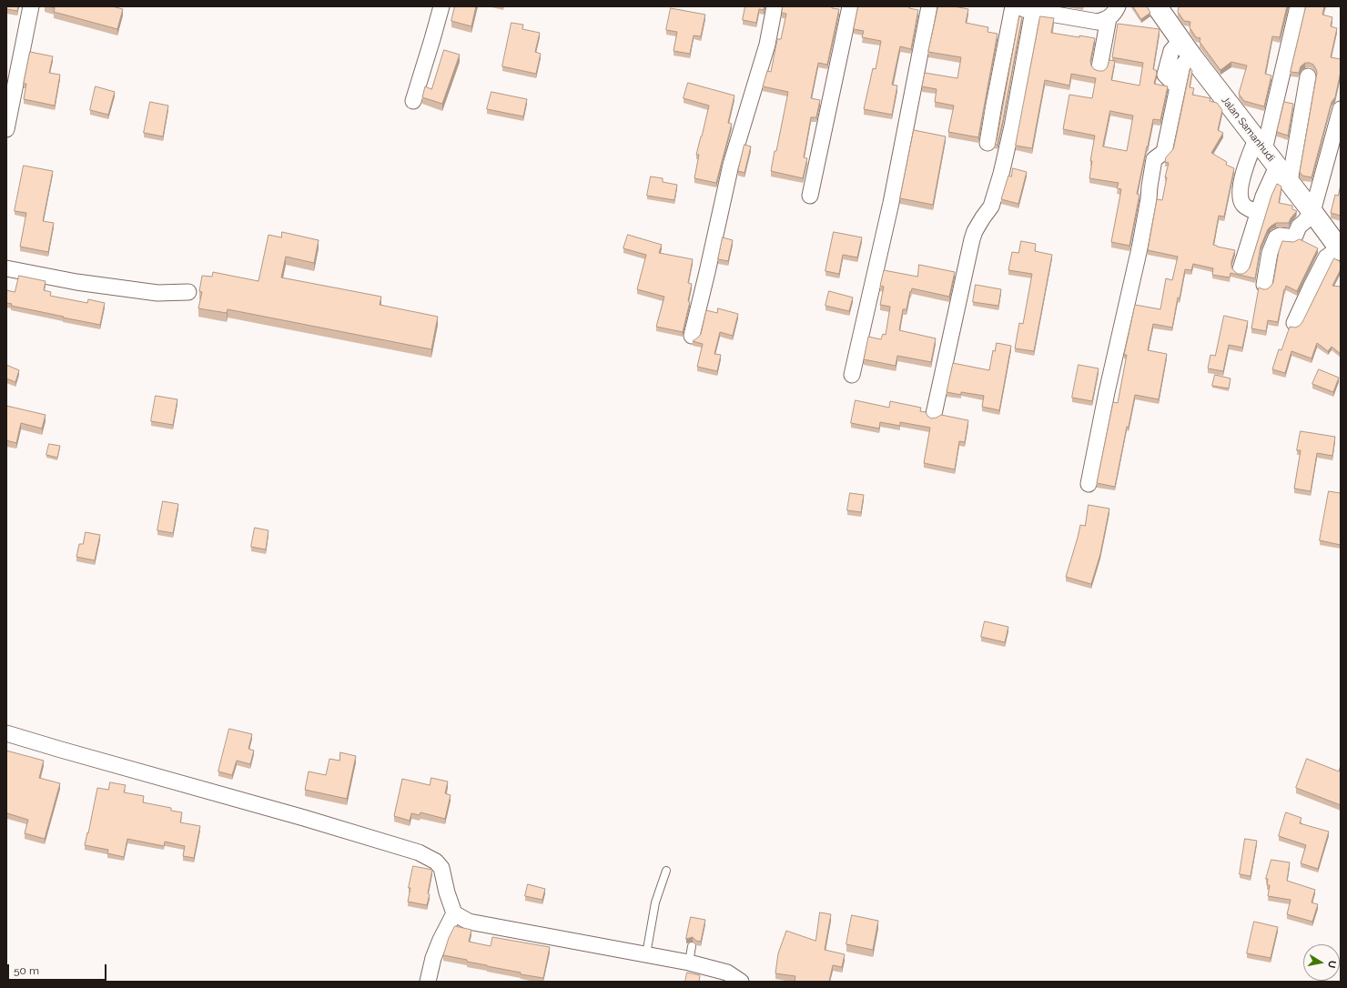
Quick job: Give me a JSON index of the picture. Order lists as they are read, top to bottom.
{
  "streets": {
    "street": ["Jalan Samanhudi"]
  },
  "scale_bar": "50 m",
  "north": "right"
}
